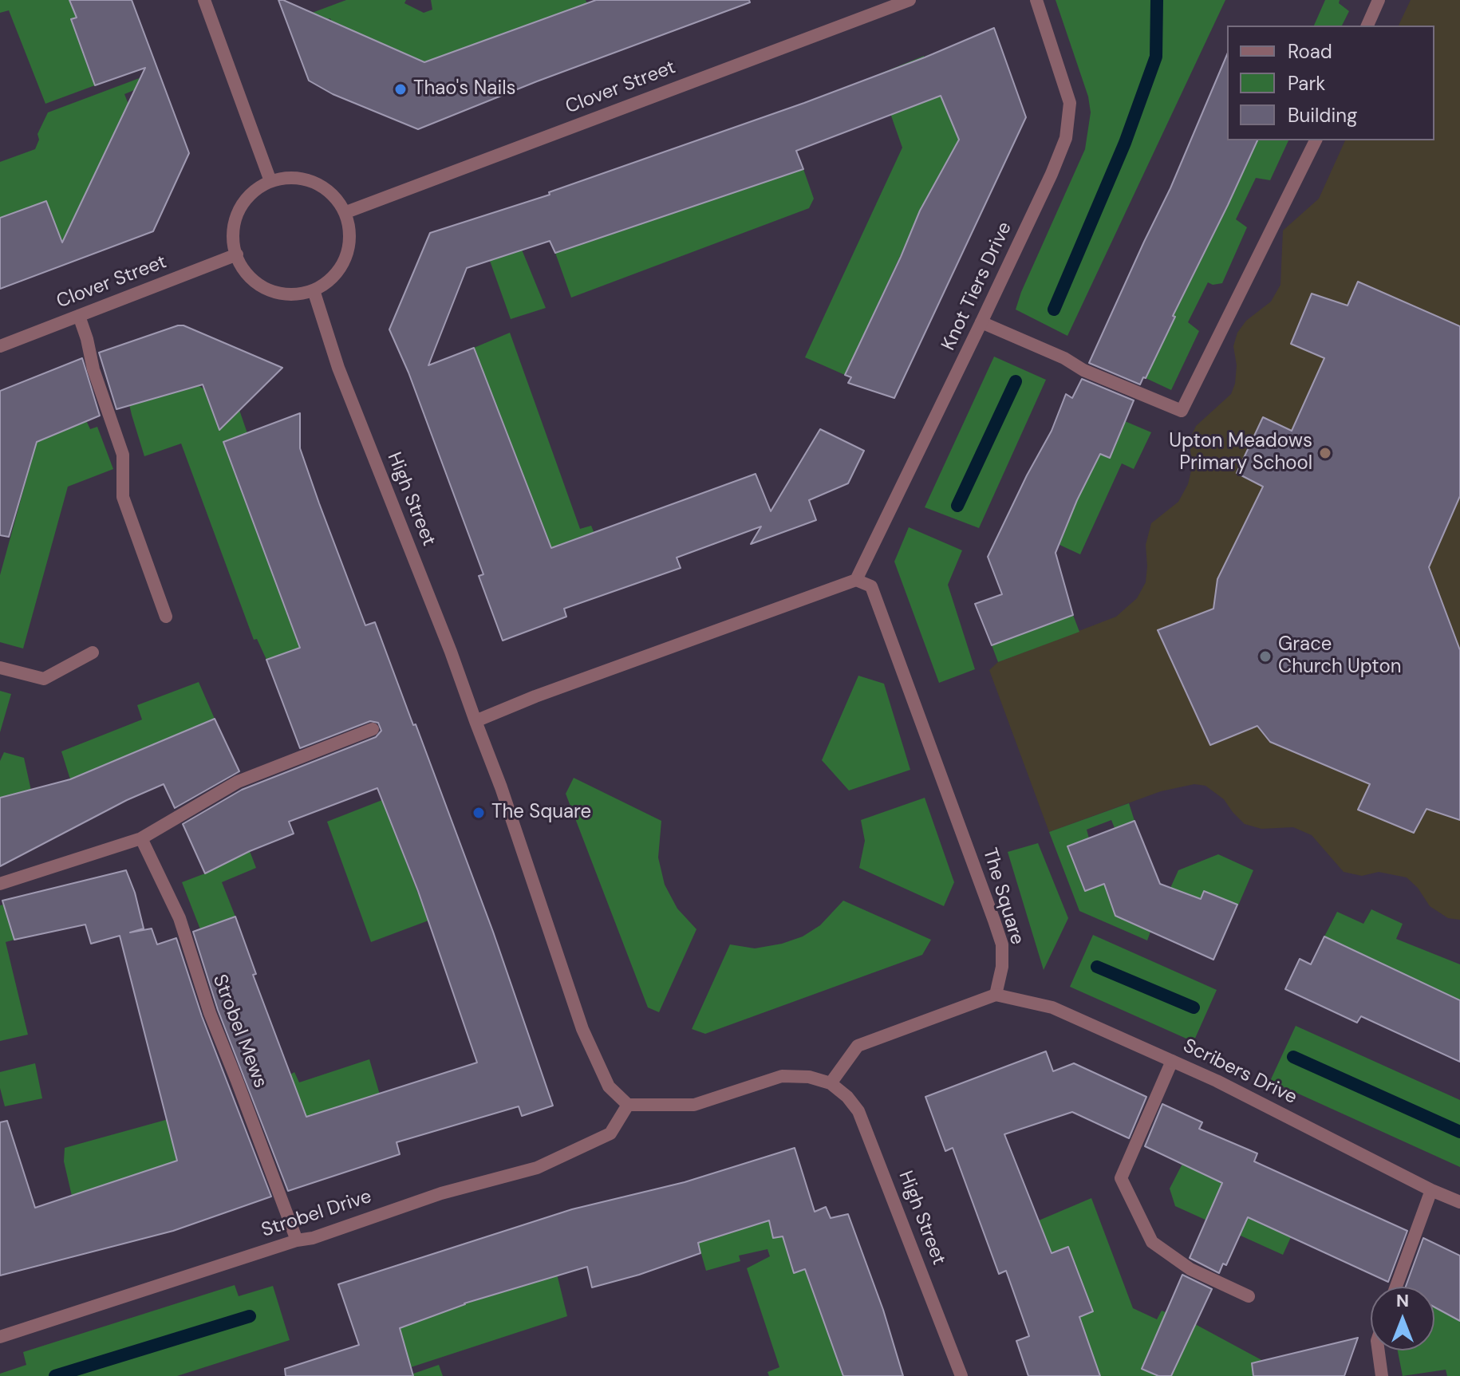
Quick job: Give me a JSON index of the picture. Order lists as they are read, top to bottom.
{
  "streets": {
    "street": [
      "Clover Street",
      "Knot Tiers Drive",
      "High Street",
      "The Square",
      "Strobel Mews",
      "Scribers Drive",
      "Strobel Drive"
    ]
  },
  "crossings": [
    ["Clover Street", "High Street"],
    ["Knot Tiers Drive", "The Square"],
    ["The Square", "Scribers Drive"],
    ["Strobel Mews", "Strobel Drive"]
  ],
  "places": [
    "Thao's Nails",
    "Upton Meadows Primary School",
    "Grace Church Upton",
    "The Square"
  ],
  "legend": ["Road", "Park", "Building"],
  "north": "top"
}
